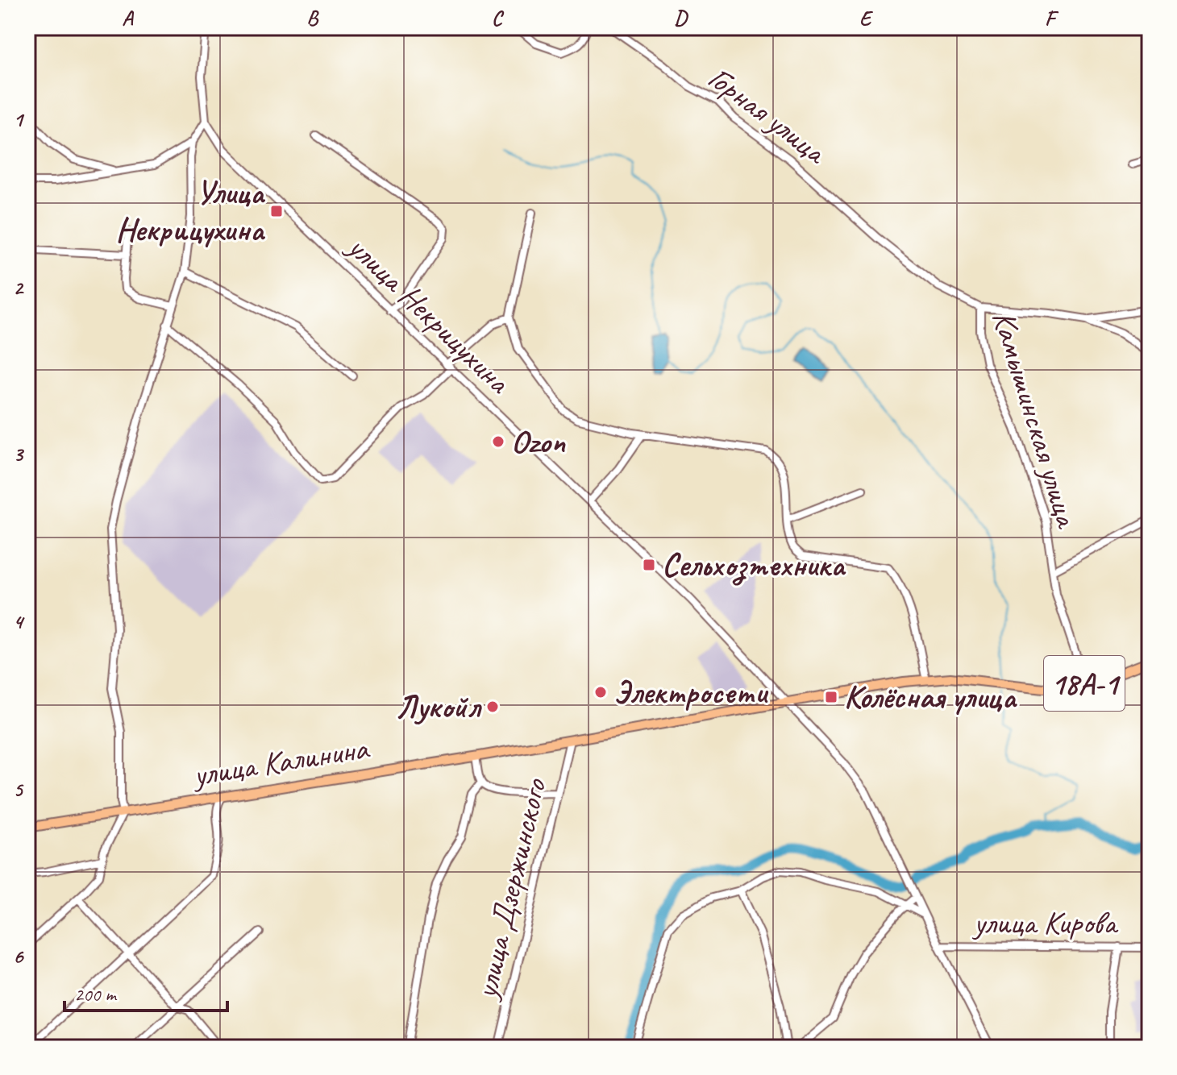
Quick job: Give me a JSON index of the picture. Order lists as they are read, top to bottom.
{
  "streets": {
    "main road": ["18А-1", "улица Калинина"],
    "street": [
      "Горная улица",
      "улица Некрицухина",
      "Камышинская улица",
      "улица Дзержинского",
      "улица Кирова"
    ]
  },
  "crossings": [
    ["Горная улица", "Камышинская улица"],
    ["улица Некрицухина", "улица Калинина"],
    ["улица Некрицухина", "улица Кирова"],
    ["Камышинская улица", "улица Калинина"],
    ["улица Калинина", "улица Дзержинского"]
  ],
  "places": {
    "transit": ["Улица Некрицухина", "Сельхозтехника", "Колёсная улица"],
    "other": ["Ozon", "Электросети", "Лукойл"]
  },
  "scale_bar": "200 m",
  "grid": {
    "columns": [
      "A",
      "B",
      "C",
      "D",
      "E",
      "F"
    ],
    "rows": [
      "1",
      "2",
      "3",
      "4",
      "5",
      "6"
    ]
  }
}
